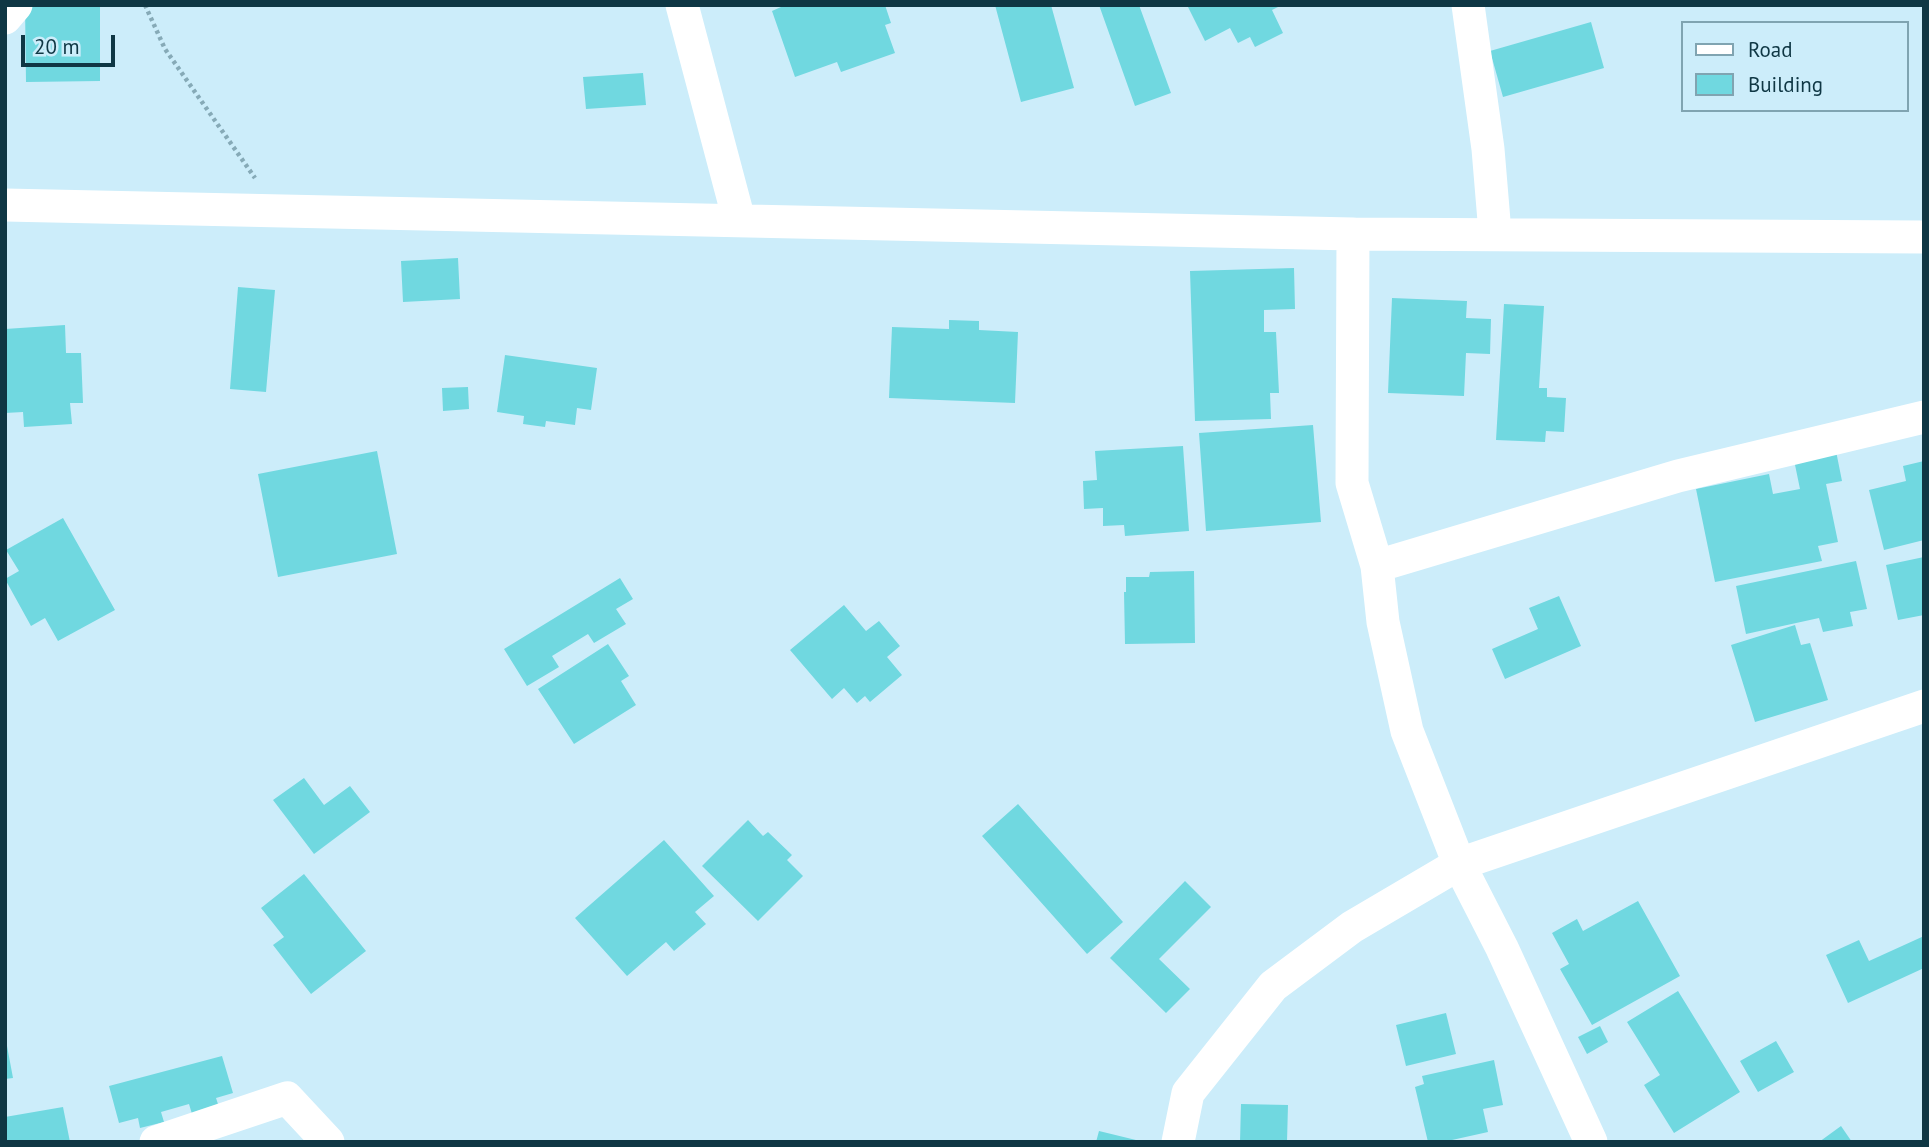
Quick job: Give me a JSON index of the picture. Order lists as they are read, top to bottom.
{
  "legend": ["Road", "Building"],
  "scale_bar": "20 m"
}
